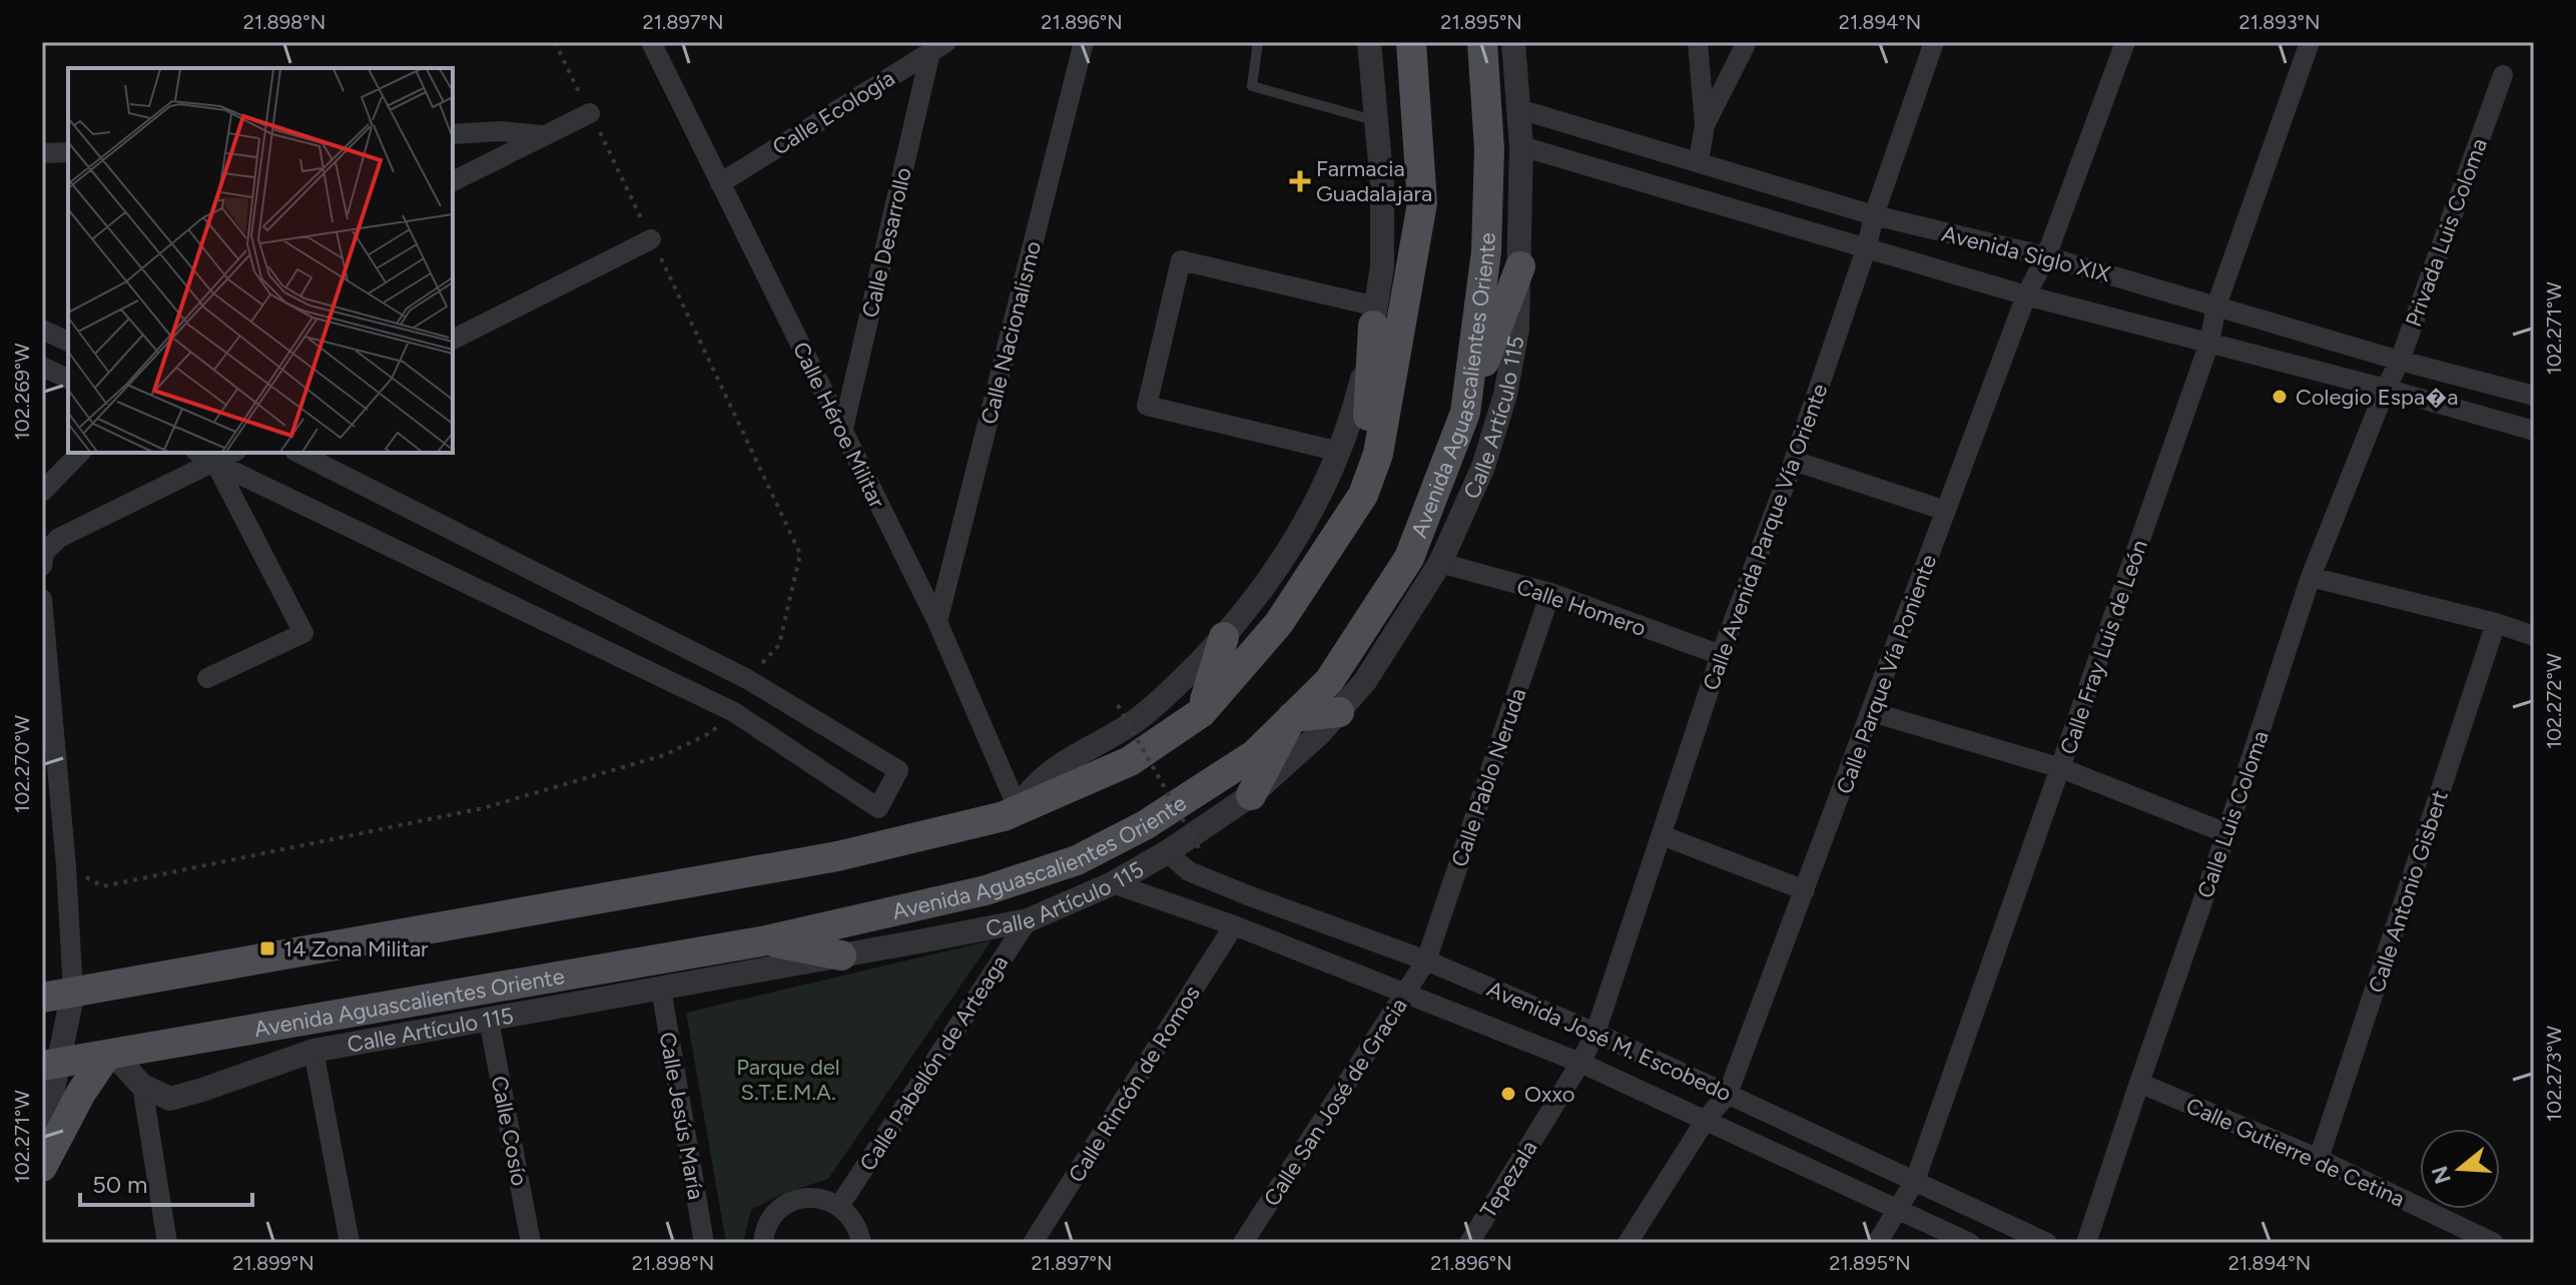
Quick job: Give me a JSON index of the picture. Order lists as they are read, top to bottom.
{
  "streets": {
    "main road": ["Avenida Aguascalientes Oriente"],
    "street": [
      "Calle Ecología",
      "Privada Luis Coloma",
      "Calle Desarrollo",
      "Avenida Siglo XIX",
      "Calle Nacionalismo",
      "Calle Artículo 115",
      "Calle Héroe Militar",
      "Calle Avenida Parque Vía Oriente",
      "Calle Homero",
      "Calle Fray Luis de León",
      "Calle Parque Vía Poniente",
      "Calle Pablo Neruda",
      "Calle Luis Coloma",
      "Calle Antonio Gisbert",
      "Avenida José M. Escobedo",
      "Calle Pabellón de Arteaga",
      "Calle Rincón de Romos",
      "Calle San José de Gracia",
      "Calle Jesús María",
      "Calle Cosío",
      "Calle Gutierre de Cetina",
      "Tepezala"
    ]
  },
  "crossings": [
    ["Calle Ecología", "Calle Desarrollo"],
    ["Calle Ecología", "Calle Héroe Militar"],
    ["Privada Luis Coloma", "Avenida Siglo XIX"],
    ["Privada Luis Coloma", "Calle Luis Coloma"],
    ["Calle Desarrollo", "Calle Héroe Militar"],
    ["Avenida Siglo XIX", "Calle Artículo 115"],
    ["Avenida Siglo XIX", "Calle Avenida Parque Vía Oriente"],
    ["Avenida Siglo XIX", "Calle Fray Luis de León"],
    ["Avenida Siglo XIX", "Calle Parque Vía Poniente"],
    ["Avenida Siglo XIX", "Calle Luis Coloma"],
    ["Calle Nacionalismo", "Calle Héroe Militar"],
    ["Calle Artículo 115", "Calle Homero"],
    ["Calle Artículo 115", "Avenida José M. Escobedo"],
    ["Calle Artículo 115", "Calle Pabellón de Arteaga"],
    ["Calle Artículo 115", "Calle Jesús María"],
    ["Calle Artículo 115", "Calle Cosío"],
    ["Calle Avenida Parque Vía Oriente", "Calle Homero"],
    ["Calle Avenida Parque Vía Oriente", "Avenida José M. Escobedo"],
    ["Calle Avenida Parque Vía Oriente", "Tepezala"],
    ["Calle Homero", "Calle Pablo Neruda"],
    ["Calle Fray Luis de León", "Avenida José M. Escobedo"],
    ["Calle Parque Vía Poniente", "Avenida José M. Escobedo"],
    ["Calle Pablo Neruda", "Avenida José M. Escobedo"],
    ["Calle Pablo Neruda", "Calle San José de Gracia"],
    ["Calle Luis Coloma", "Calle Gutierre de Cetina"],
    ["Calle Antonio Gisbert", "Calle Gutierre de Cetina"],
    ["Avenida José M. Escobedo", "Calle Rincón de Romos"],
    ["Avenida José M. Escobedo", "Calle San José de Gracia"],
    ["Avenida José M. Escobedo", "Tepezala"]
  ],
  "parks": ["Parque del S.T.E.M.A."],
  "places": {
    "health": ["Farmacia Guadalajara"],
    "other": ["Colegio Espa�a", "Oxxo"],
    "transit": ["14 Zona Militar"]
  },
  "scale_bar": "50 m",
  "north": "left",
  "coordinates": [
    "21.898°N",
    "21.897°N",
    "21.896°N",
    "21.895°N",
    "21.894°N",
    "21.893°N",
    "102.271°W",
    "102.269°W",
    "102.272°W",
    "102.270°W",
    "102.273°W",
    "21.899°N"
  ]
}
